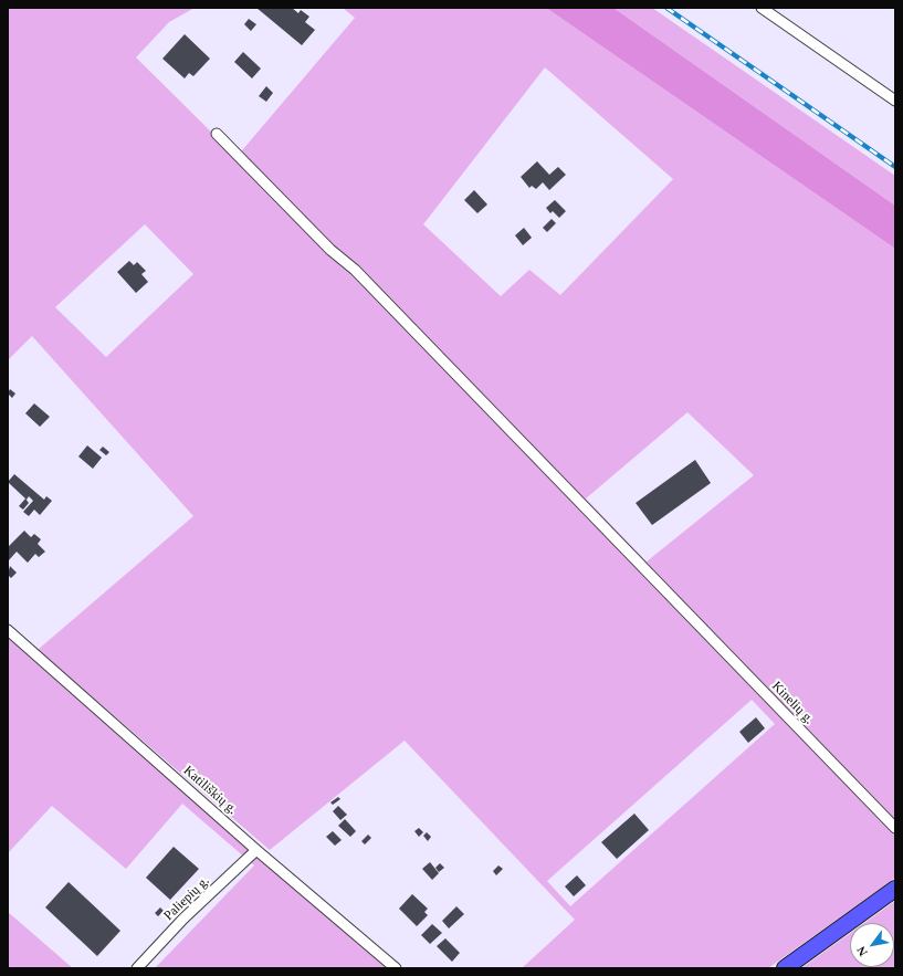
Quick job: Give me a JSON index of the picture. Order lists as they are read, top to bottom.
{
  "streets": {
    "street": ["Kinelių g.", "Katiliškių g.", "Paliepių g."]
  },
  "crossings": [
    ["Katiliškių g.", "Paliepių g."]
  ],
  "north": "bottom left"
}
